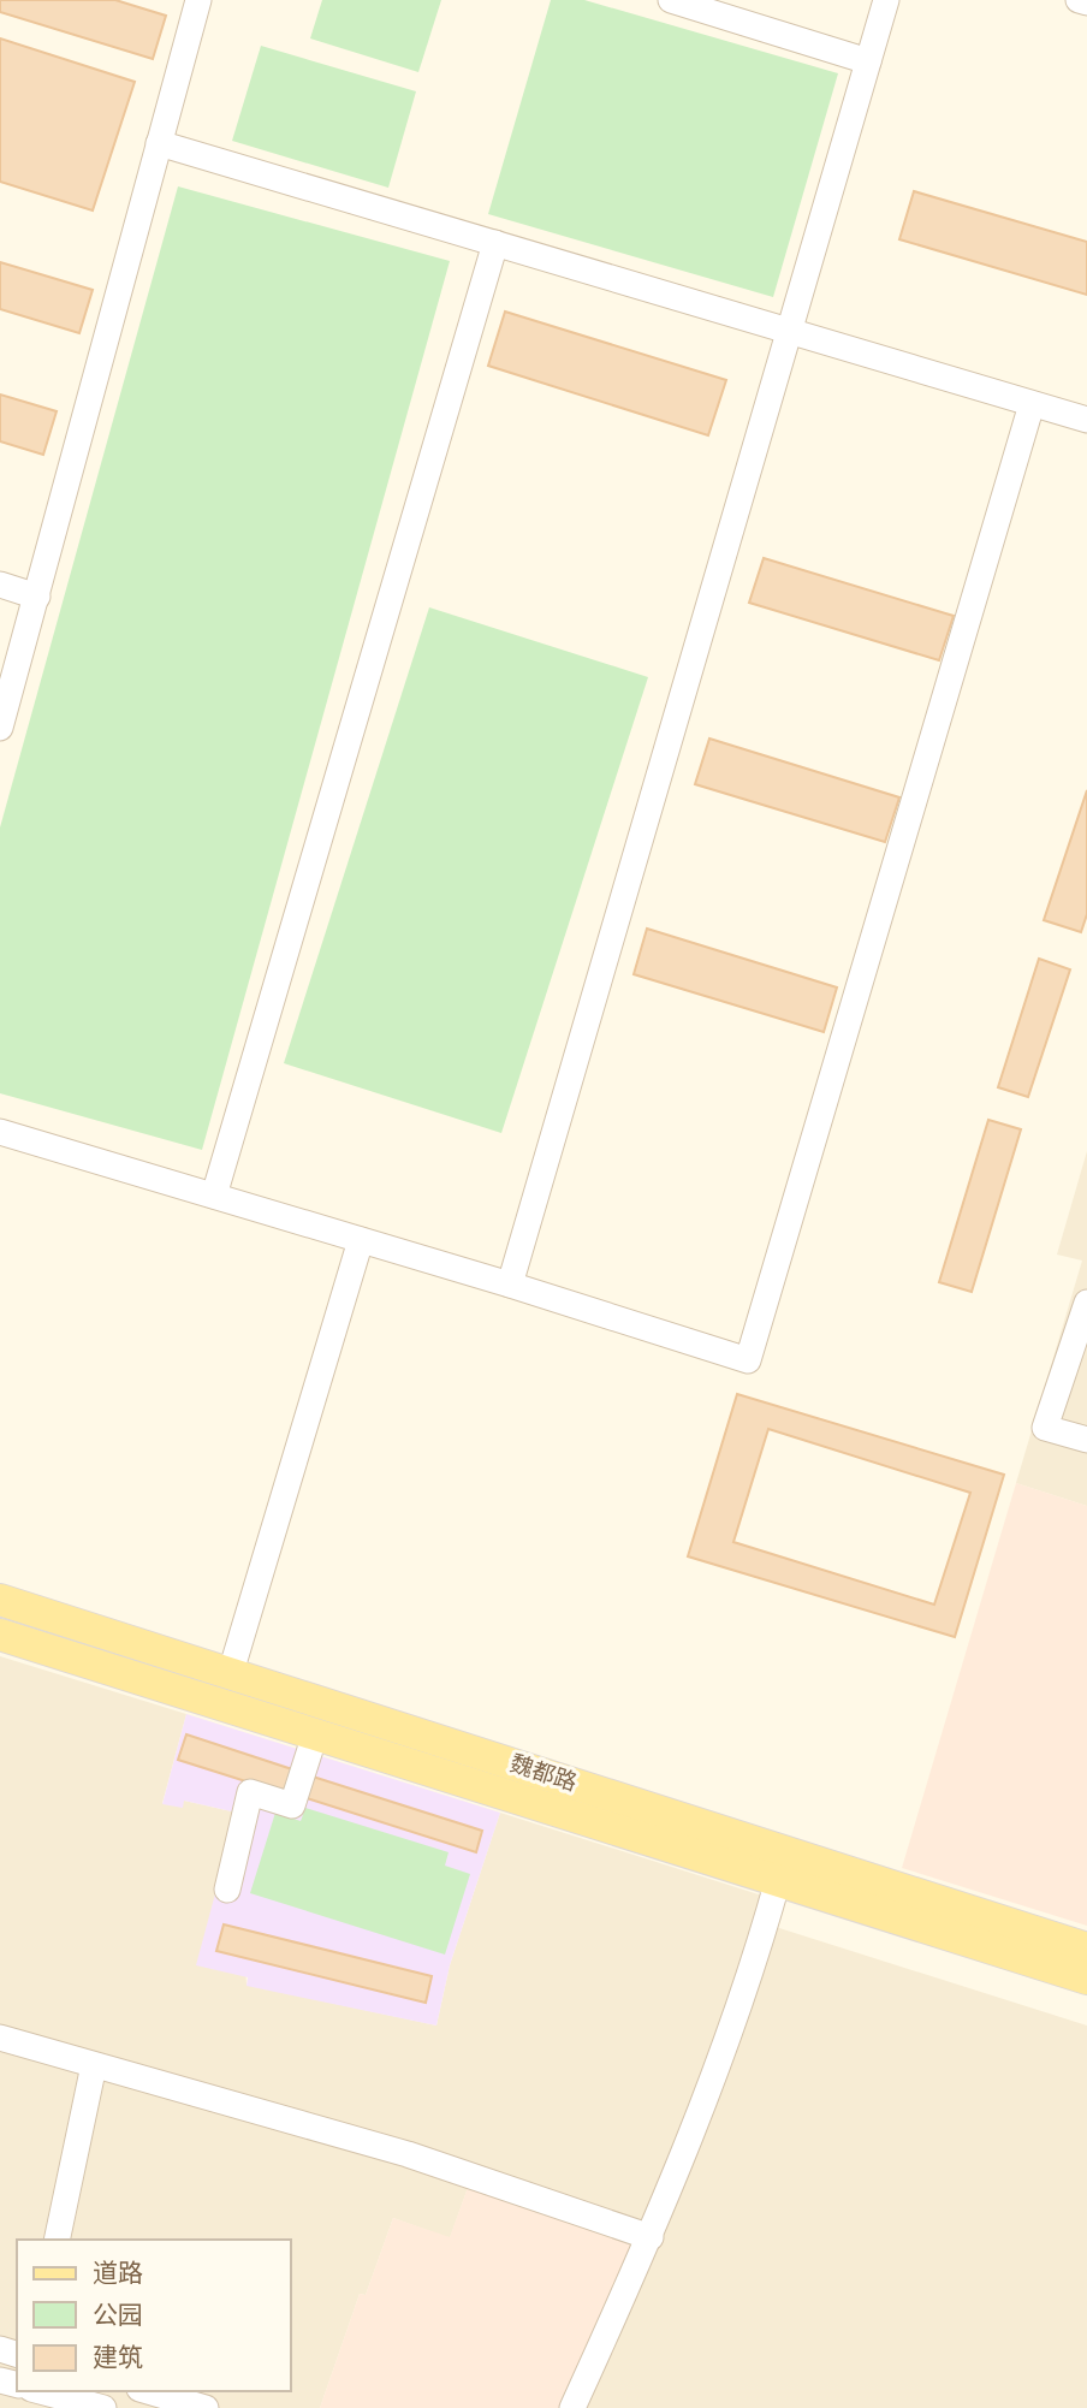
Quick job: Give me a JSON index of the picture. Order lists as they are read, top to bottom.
{
  "streets": {
    "main road": ["魏都路"]
  },
  "legend": ["道路", "公园", "建筑"]
}
